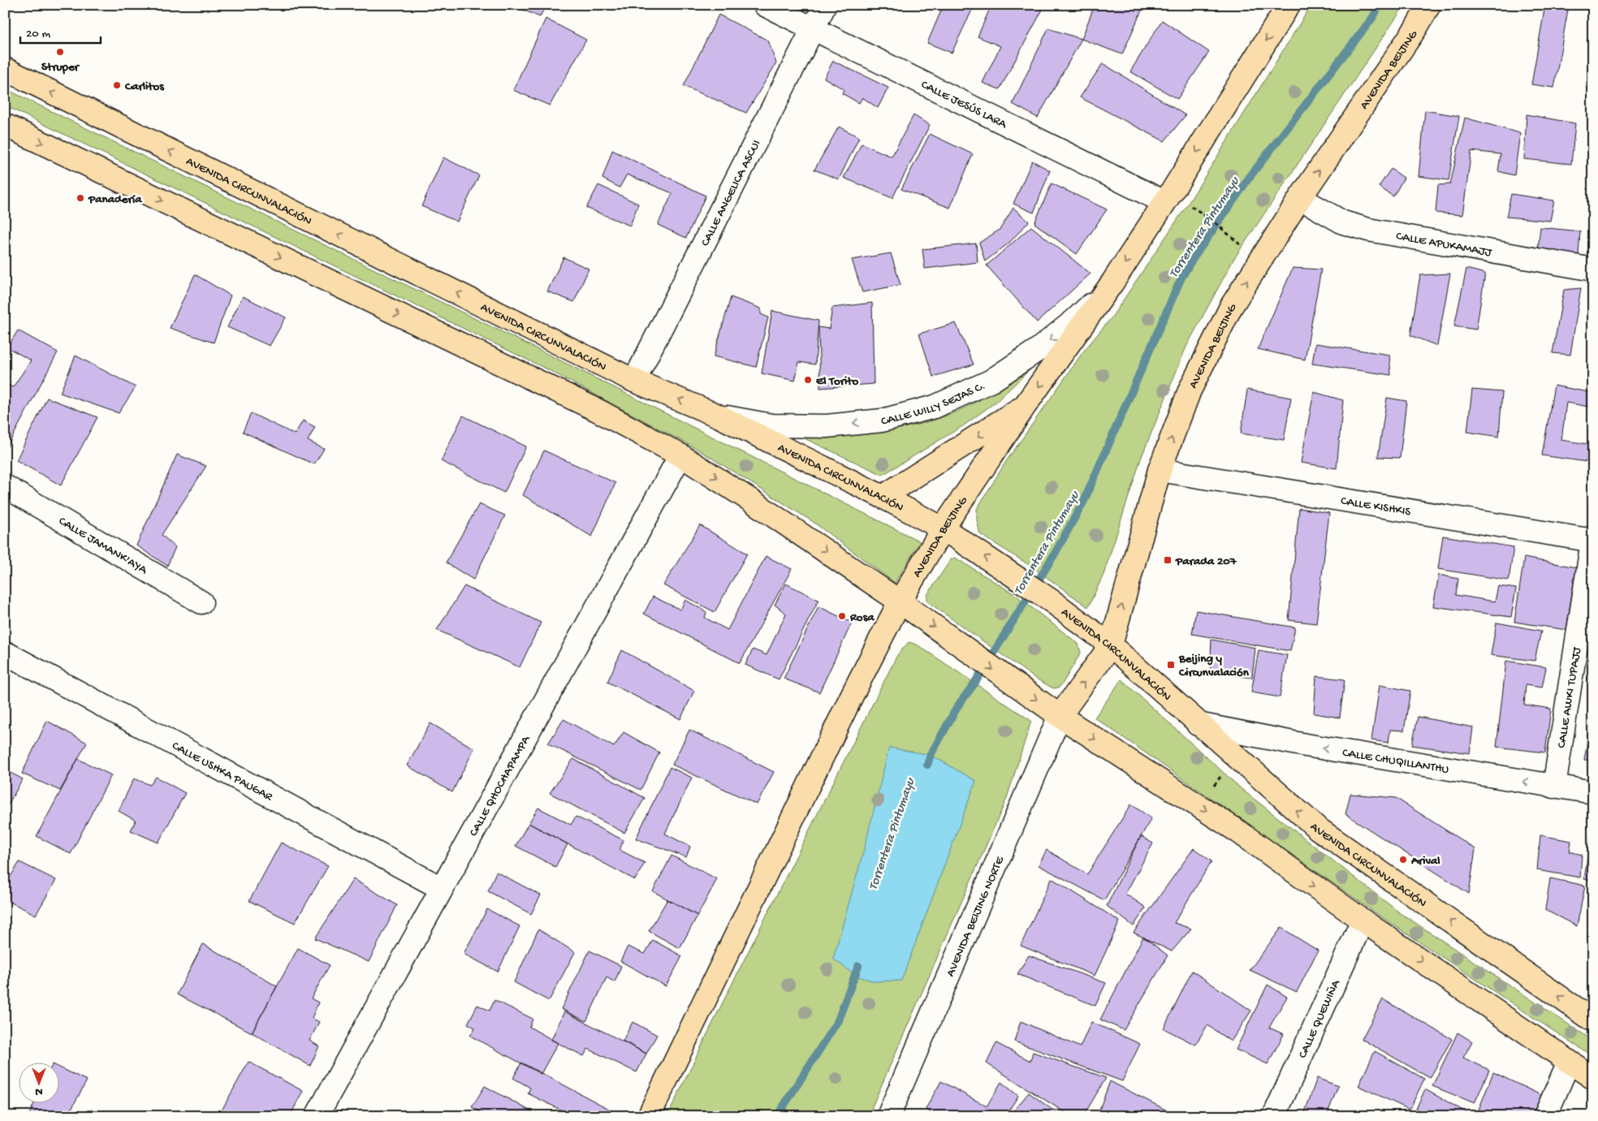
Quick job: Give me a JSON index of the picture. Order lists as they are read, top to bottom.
{
  "streets": {
    "main road": ["AVENIDA BEIJING", "AVENIDA CIRCUNVALACIÓN"],
    "street": [
      "CALLE JESÚS LARA",
      "CALLE ANGELICA ASCUI",
      "CALLE APUKAMAJJ",
      "CALLE WILLY SEJAS C.",
      "CALLE KISHKIS",
      "CALLE JAMANK'AYA",
      "CALLE AWKI TUPAJJ",
      "CALLE CHUQILLANTHU",
      "CALLE USHKA PAUGAR",
      "CALLE QHOCHAPAMPA",
      "AVENIDA BEIJING NORTE",
      "CALLE QUEWIÑA"
    ]
  },
  "crossings": [
    ["AVENIDA BEIJING", "CALLE JESÚS LARA"],
    ["AVENIDA BEIJING", "AVENIDA CIRCUNVALACIÓN"],
    ["AVENIDA BEIJING", "CALLE APUKAMAJJ"],
    ["AVENIDA BEIJING", "CALLE WILLY SEJAS C."],
    ["AVENIDA BEIJING", "CALLE KISHKIS"],
    ["AVENIDA BEIJING", "AVENIDA BEIJING NORTE"],
    ["CALLE JESÚS LARA", "CALLE ANGELICA ASCUI"],
    ["AVENIDA CIRCUNVALACIÓN", "CALLE ANGELICA ASCUI"],
    ["AVENIDA CIRCUNVALACIÓN", "CALLE WILLY SEJAS C."],
    ["AVENIDA CIRCUNVALACIÓN", "CALLE CHUQILLANTHU"],
    ["CALLE KISHKIS", "CALLE AWKI TUPAJJ"],
    ["CALLE AWKI TUPAJJ", "CALLE CHUQILLANTHU"],
    ["CALLE USHKA PAUGAR", "CALLE QHOCHAPAMPA"]
  ],
  "one_way": ["CALLE WILLY SEJAS C.", "CALLE CHUQILLANTHU"],
  "water": ["Torrentera Pintumayu"],
  "places": {
    "other": [
      "Struper",
      "Carlitos",
      "Panadería",
      "El Torito",
      "Rosa",
      "Arival"
    ],
    "transit": ["Parada 207", "Beijing y Circunvalación"]
  },
  "scale_bar": "20 m",
  "north": "bottom"
}
